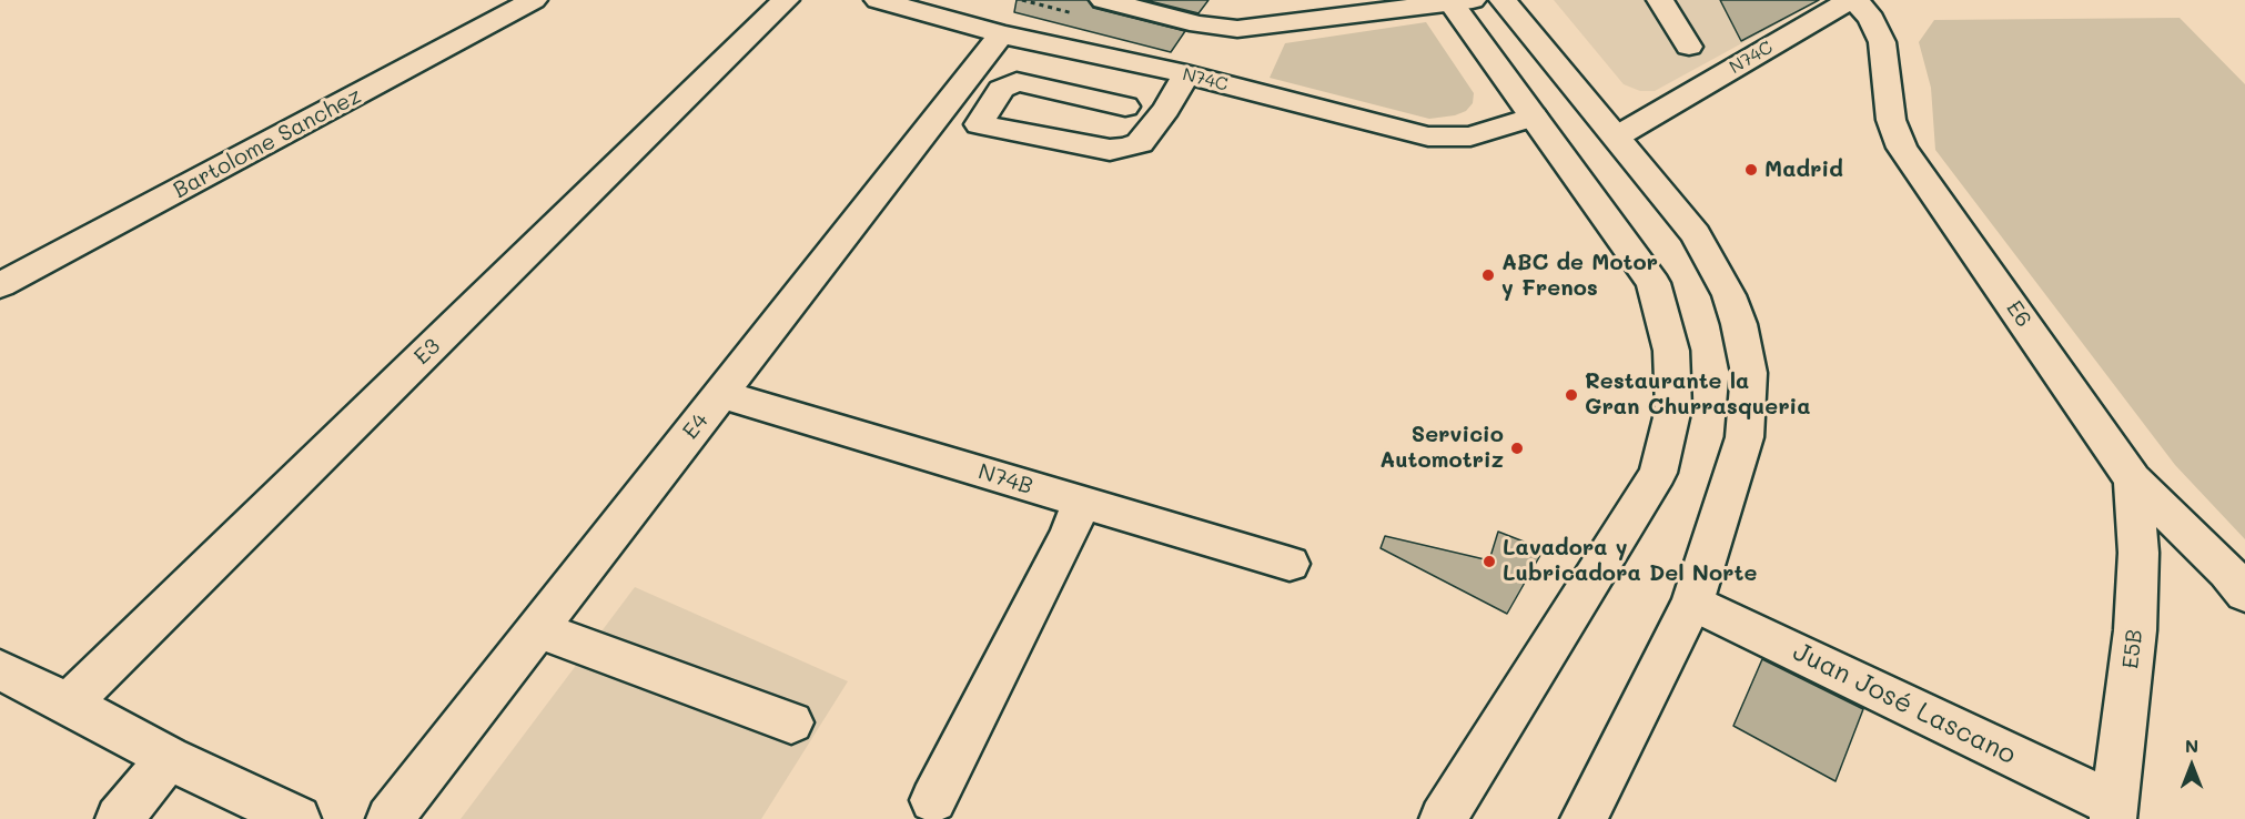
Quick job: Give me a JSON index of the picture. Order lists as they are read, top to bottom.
{
  "streets": {
    "street": [
      "N74C",
      "Bartolome Sanchez",
      "E6",
      "E3",
      "E4",
      "N74B",
      "E5B",
      "Juan José Lascano"
    ]
  },
  "crossings": [
    ["N74C", "E4"],
    ["E6", "E5B"],
    ["E4", "N74B"],
    ["E5B", "Juan José Lascano"]
  ],
  "places": [
    "Madrid",
    "ABC de Motor y Frenos",
    "Restaurante la Gran Churrasqueria",
    "Servicio Automotriz",
    "Lavadora y Lubricadora Del Norte"
  ],
  "north": "top"
}
